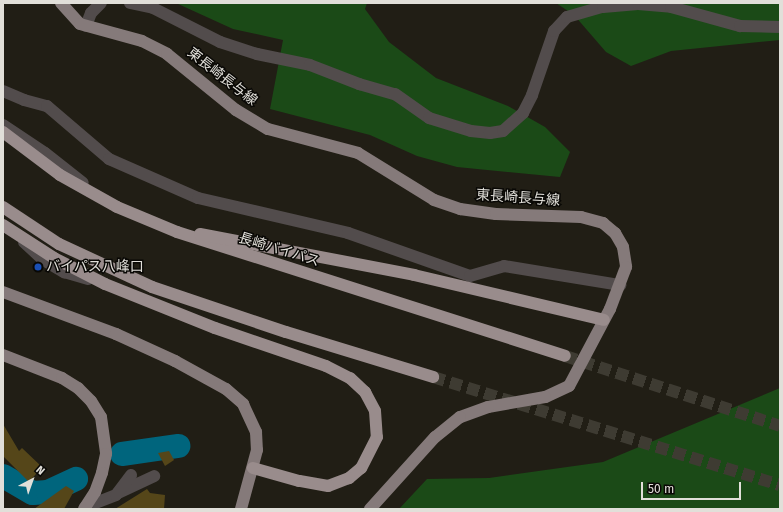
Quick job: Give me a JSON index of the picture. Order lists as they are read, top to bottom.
{
  "streets": {
    "highway": ["長崎バイパス"],
    "main road": ["東長崎長与線"]
  },
  "places": ["バイパス八峰口"],
  "scale_bar": "50 m",
  "north": "top right"
}
